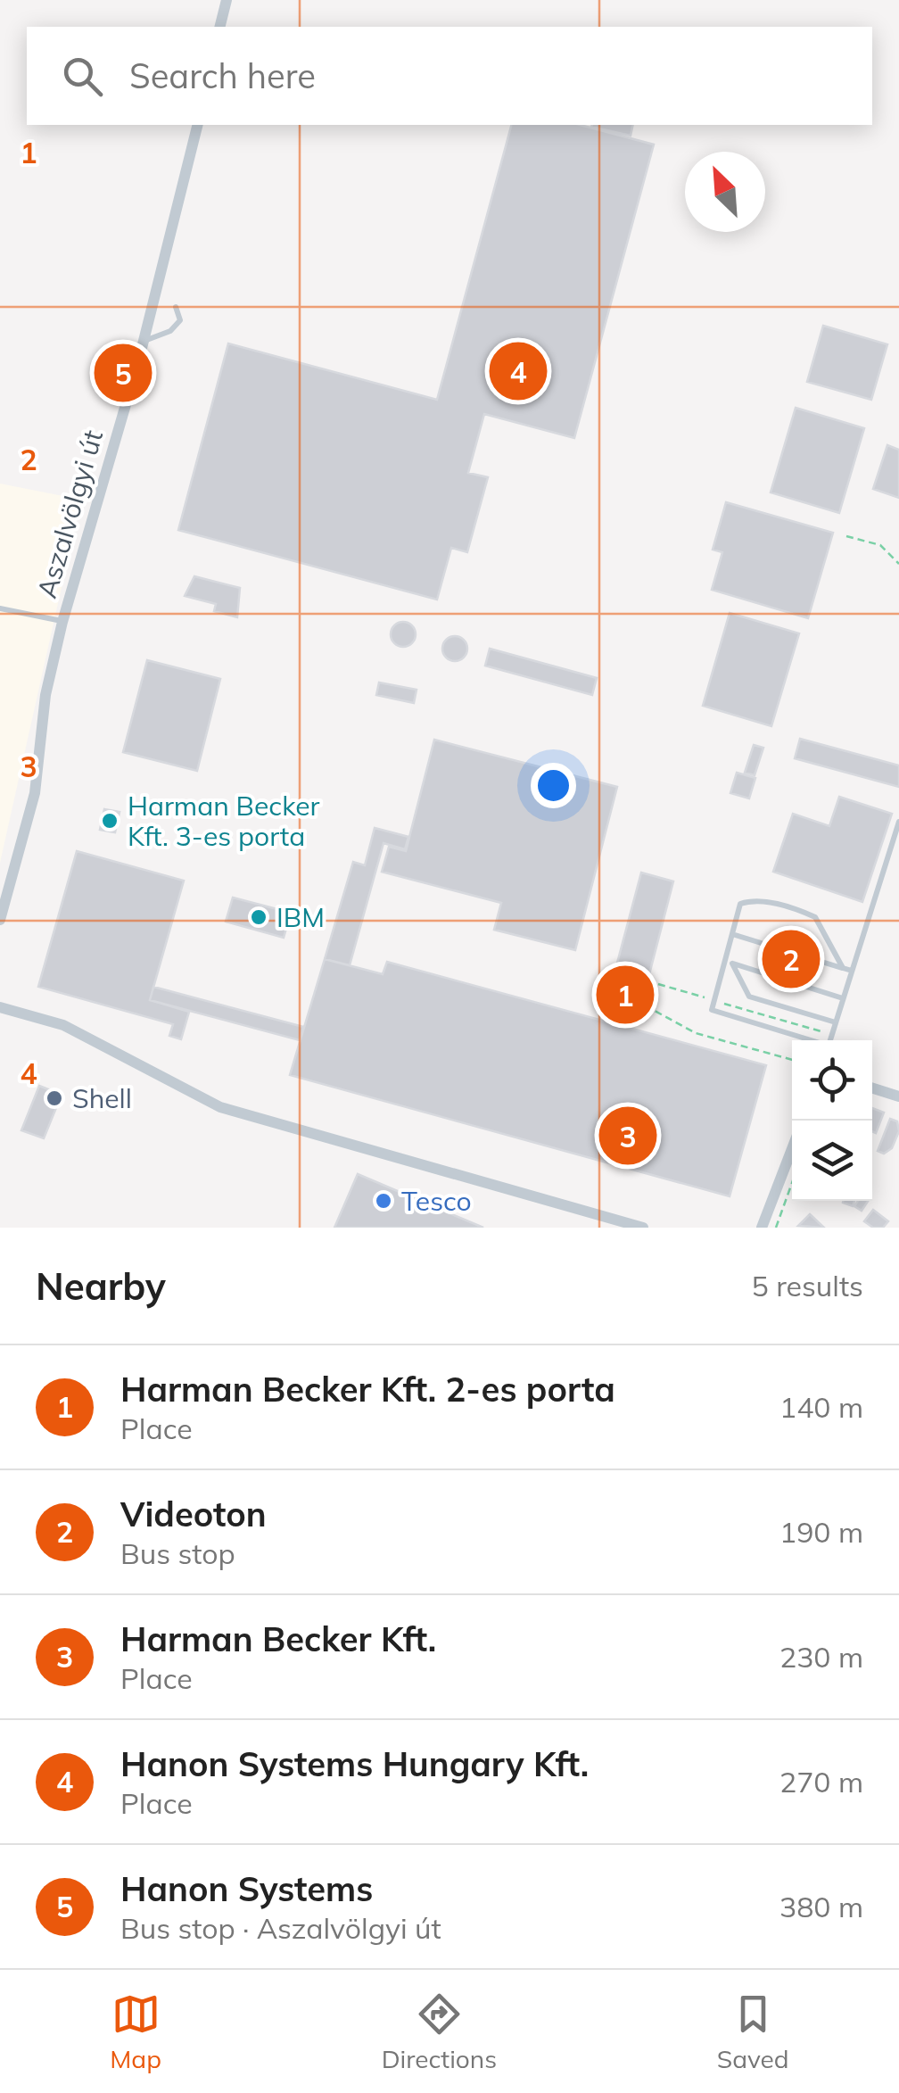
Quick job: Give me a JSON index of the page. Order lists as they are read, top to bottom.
{
  "streets": {
    "street": ["Aszalvölgyi út"]
  },
  "places": [
    "Harman Becker Kft. 3-es porta",
    "IBM",
    "Shell",
    "Tesco"
  ],
  "north": "top left",
  "page": {
    "search": "Search here",
    "pins": [
      "4",
      "5",
      "2",
      "1",
      "3"
    ],
    "heading": ["Nearby", "5 results"],
    "list": [
      {
        "mark": "1",
        "name": "Harman Becker Kft. 2-es porta",
        "note": "Place",
        "value": "140 m"
      },
      {
        "mark": "2",
        "name": "Videoton",
        "note": "Bus stop",
        "value": "190 m"
      },
      {
        "mark": "3",
        "name": "Harman Becker Kft.",
        "note": "Place",
        "value": "230 m"
      },
      {
        "mark": "4",
        "name": "Hanon Systems Hungary Kft.",
        "note": "Place",
        "value": "270 m"
      },
      {
        "mark": "5",
        "name": "Hanon Systems",
        "note": "Bus stop · Aszalvölgyi út",
        "value": "380 m"
      }
    ],
    "nav": ["Map", "Directions", "Saved"]
  },
  "grid": {
    "rows": [
      "1",
      "2",
      "3",
      "4"
    ]
  }
}
